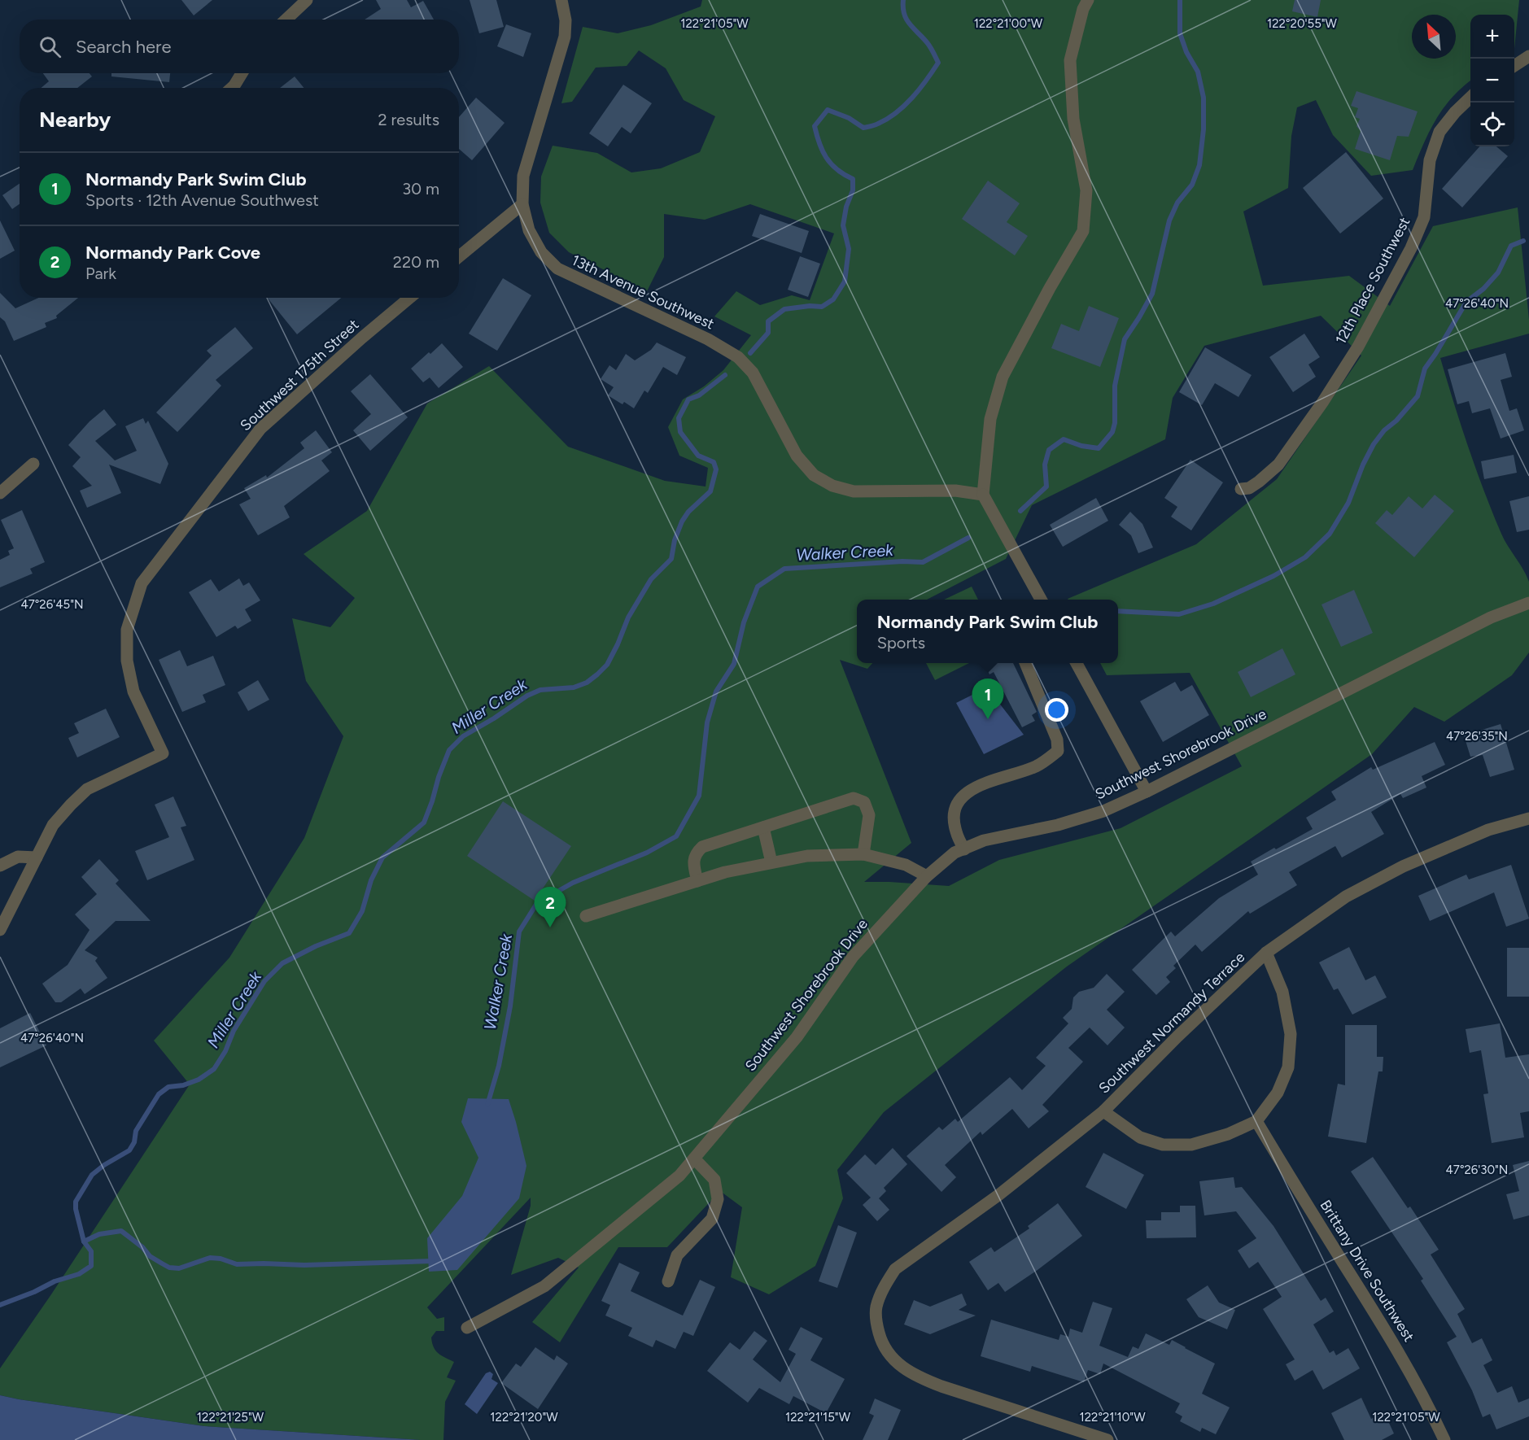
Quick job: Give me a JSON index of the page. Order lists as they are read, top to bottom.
{
  "streets": {
    "street": [
      "12th Place Southwest",
      "13th Avenue Southwest",
      "Southwest 175th Street",
      "Southwest Shorebrook Drive",
      "Southwest Normandy Terrace",
      "Brittany Drive Southwest"
    ]
  },
  "water": ["Walker Creek", "Miller Creek"],
  "north": "top left",
  "page": {
    "map_buttons": ["+", "−"],
    "search": "Search here",
    "heading": ["Nearby", "2 results"],
    "list": [
      {
        "mark": "1",
        "name": "Normandy Park Swim Club",
        "note": "Sports · 12th Avenue Southwest",
        "value": "30 m"
      },
      {
        "mark": "2",
        "name": "Normandy Park Cove",
        "note": "Park",
        "value": "220 m"
      }
    ],
    "popup": ["Normandy Park Swim Club", "Sports"],
    "pins": ["1", "2"]
  },
  "coordinates": [
    "122°21'05\"W",
    "122°20'55\"W",
    "122°21'00\"W",
    "47°26'40\"N",
    "47°26'45\"N",
    "47°26'35\"N",
    "47°26'30\"N",
    "122°21'25\"W",
    "122°21'20\"W",
    "122°21'15\"W",
    "122°21'10\"W"
  ]
}
